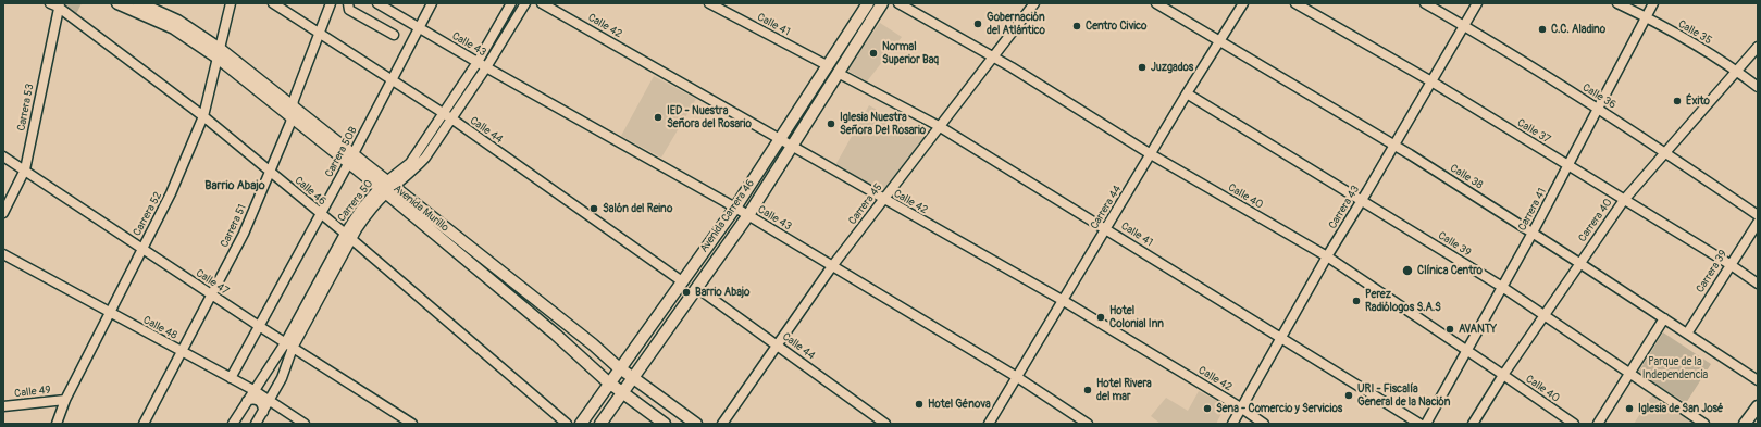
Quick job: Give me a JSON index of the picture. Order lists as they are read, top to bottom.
{
  "streets": {
    "main road": ["Avenida Murillo", "Avenida Carrera 46"],
    "street": [
      "Calle 41",
      "Calle 42",
      "Calle 35",
      "Calle 43",
      "Calle 36",
      "Carrera 53",
      "Calle 44",
      "Calle 37",
      "Carrera 50B",
      "Calle 38",
      "Calle 46",
      "Calle 40",
      "Carrera 50",
      "Carrera 45",
      "Carrera 44",
      "Carrera 43",
      "Carrera 41",
      "Carrera 52",
      "Carrera 40",
      "Carrera 51",
      "Calle 39",
      "Carrera 39",
      "Calle 47",
      "Calle 48",
      "Calle 49"
    ]
  },
  "crossings": [
    ["Calle 41", "Carrera 45"],
    ["Calle 41", "Carrera 44"],
    ["Calle 41", "Carrera 43"],
    ["Calle 41", "Avenida Carrera 46"],
    ["Calle 42", "Carrera 45"],
    ["Calle 42", "Carrera 44"],
    ["Calle 42", "Carrera 43"],
    ["Calle 42", "Avenida Carrera 46"],
    ["Calle 35", "Carrera 41"],
    ["Calle 35", "Carrera 40"],
    ["Calle 43", "Carrera 50B"],
    ["Calle 43", "Carrera 50"],
    ["Calle 43", "Carrera 45"],
    ["Calle 43", "Carrera 44"],
    ["Calle 43", "Avenida Carrera 46"],
    ["Calle 36", "Carrera 43"],
    ["Calle 36", "Carrera 41"],
    ["Calle 36", "Carrera 40"],
    ["Carrera 53", "Calle 46"],
    ["Carrera 53", "Calle 47"],
    ["Calle 44", "Carrera 50B"],
    ["Calle 44", "Carrera 50"],
    ["Calle 44", "Carrera 45"],
    ["Calle 44", "Avenida Carrera 46"],
    ["Calle 44", "Carrera 51"],
    ["Calle 37", "Carrera 43"],
    ["Calle 37", "Carrera 41"],
    ["Calle 37", "Carrera 40"],
    ["Calle 37", "Carrera 39"],
    ["Carrera 50B", "Calle 46"],
    ["Carrera 50B", "Avenida Murillo"],
    ["Carrera 50B", "Calle 47"],
    ["Carrera 50B", "Calle 48"],
    ["Calle 38", "Carrera 44"],
    ["Calle 38", "Carrera 43"],
    ["Calle 38", "Carrera 41"],
    ["Calle 38", "Carrera 40"],
    ["Calle 38", "Carrera 39"],
    ["Calle 46", "Carrera 50"],
    ["Calle 46", "Carrera 52"],
    ["Calle 46", "Carrera 51"],
    ["Calle 40", "Carrera 45"],
    ["Calle 40", "Carrera 44"],
    ["Calle 40", "Carrera 43"],
    ["Calle 40", "Carrera 41"],
    ["Calle 40", "Carrera 40"],
    ["Carrera 50", "Avenida Murillo"],
    ["Carrera 50", "Calle 47"],
    ["Carrera 50", "Calle 48"],
    ["Carrera 44", "Calle 39"],
    ["Carrera 43", "Calle 39"],
    ["Avenida Murillo", "Carrera 52"],
    ["Avenida Murillo", "Avenida Carrera 46"],
    ["Avenida Murillo", "Carrera 51"],
    ["Carrera 41", "Calle 39"],
    ["Carrera 52", "Calle 47"],
    ["Carrera 52", "Calle 48"],
    ["Carrera 52", "Calle 49"],
    ["Carrera 40", "Calle 39"],
    ["Carrera 51", "Calle 47"],
    ["Carrera 51", "Calle 48"]
  ],
  "districts": ["Barrio Abajo"],
  "parks": ["Parque de la Independencia"],
  "places": [
    "Gobernación del Atlántico",
    "Centro Civico",
    "C.C. Aladino",
    "Normal Superior Baq",
    "Juzgados",
    "Éxito",
    "IED - Nuestra Señora del Rosario",
    "Iglesia Nuestra Señora Del Rosario",
    "Salón del Reino",
    "Clínica Centro",
    "Barrio Abajo",
    "Perez Radiólogos S.A.S",
    "Hotel Colonial Inn",
    "AVANTY",
    "Hotel Rivera del mar",
    "URI - Fiscalía General de la Nación",
    "Hotel Génova",
    "Sena - Comercio y Servicios",
    "Iglesia de San José"
  ]
}
